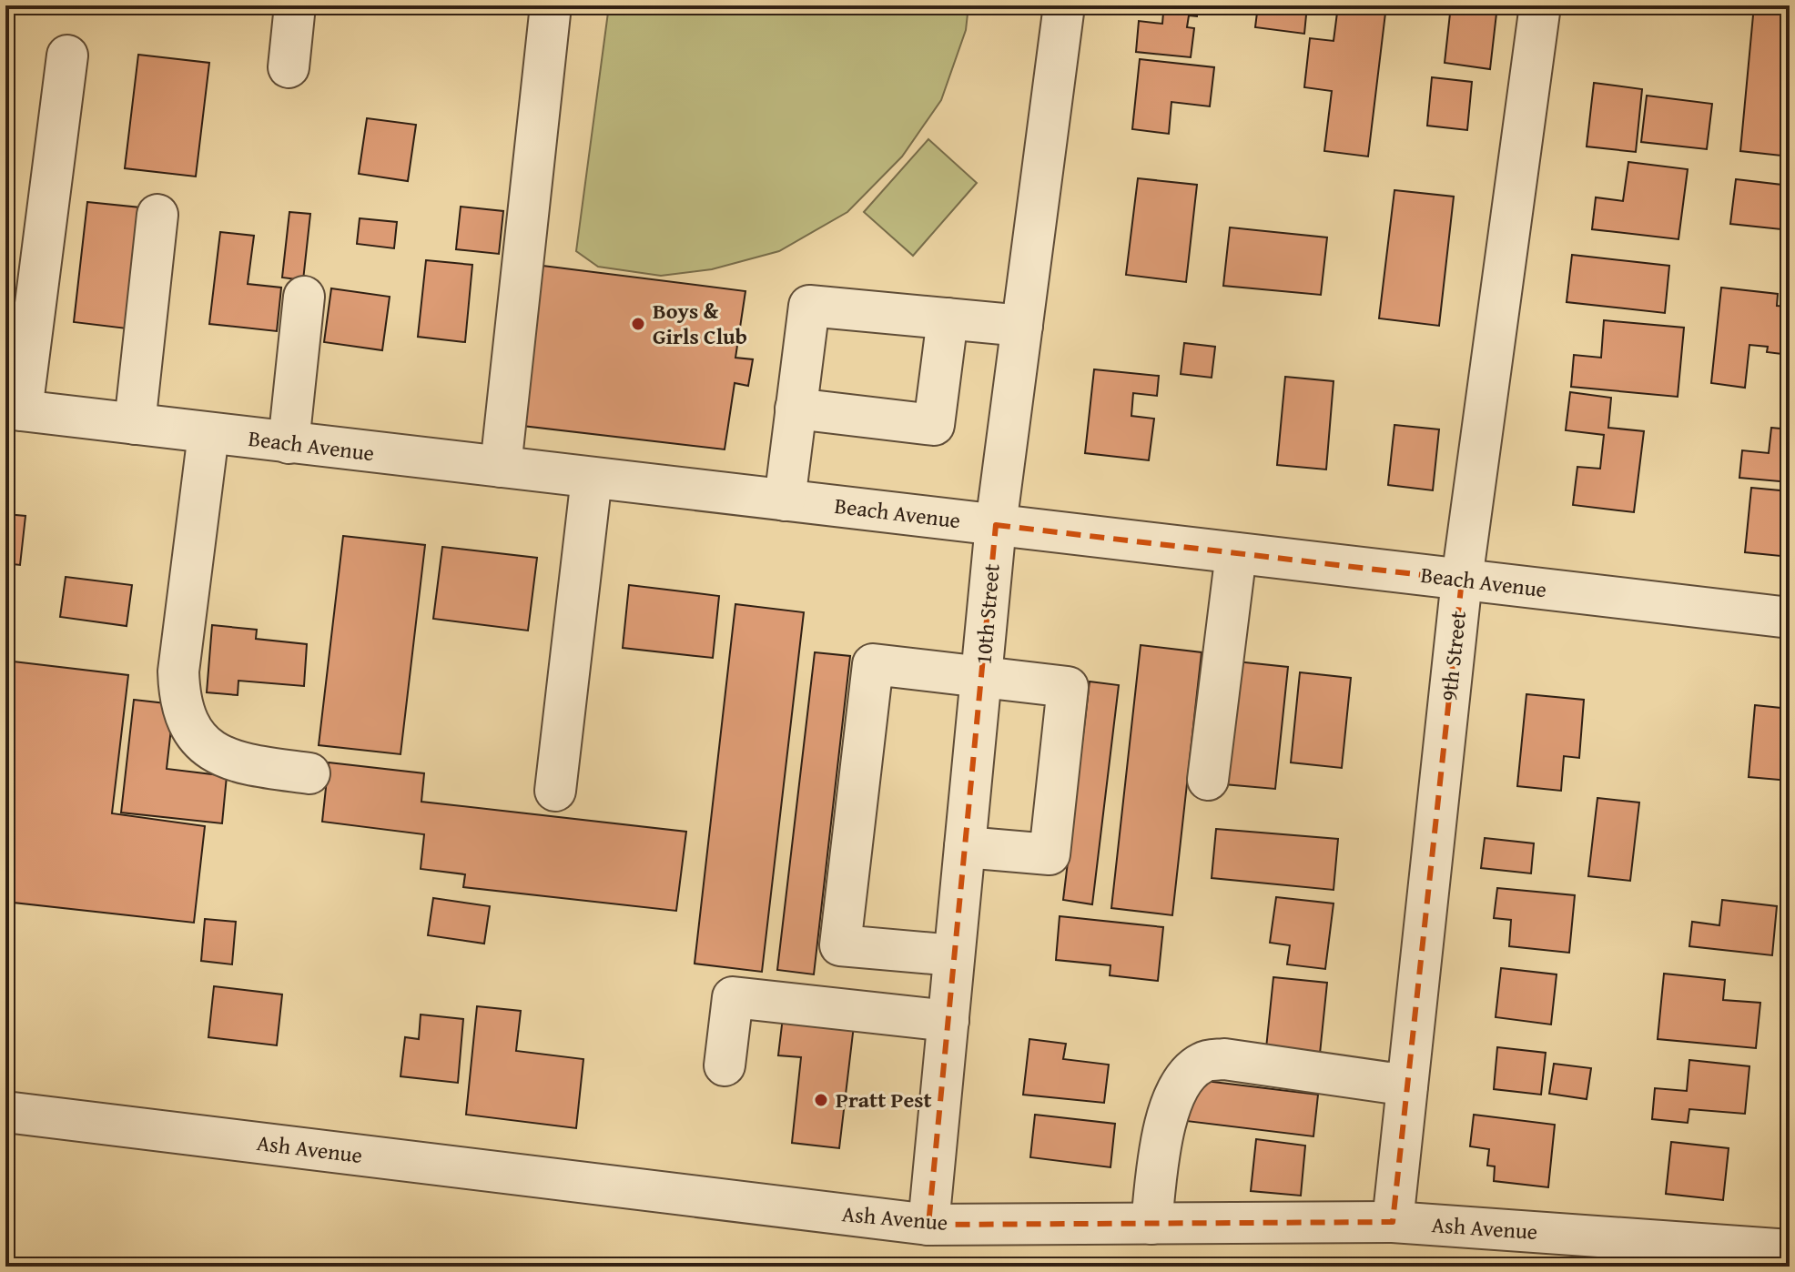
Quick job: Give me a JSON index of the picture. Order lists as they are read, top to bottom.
{
  "streets": {
    "street": [
      "Beach Avenue",
      "10th Street",
      "9th Street",
      "Ash Avenue"
    ]
  },
  "crossings": [
    ["Beach Avenue", "10th Street"],
    ["Beach Avenue", "9th Street"],
    ["10th Street", "Ash Avenue"],
    ["9th Street", "Ash Avenue"]
  ],
  "places": ["Boys & Girls Club", "Pratt Pest"]
}
